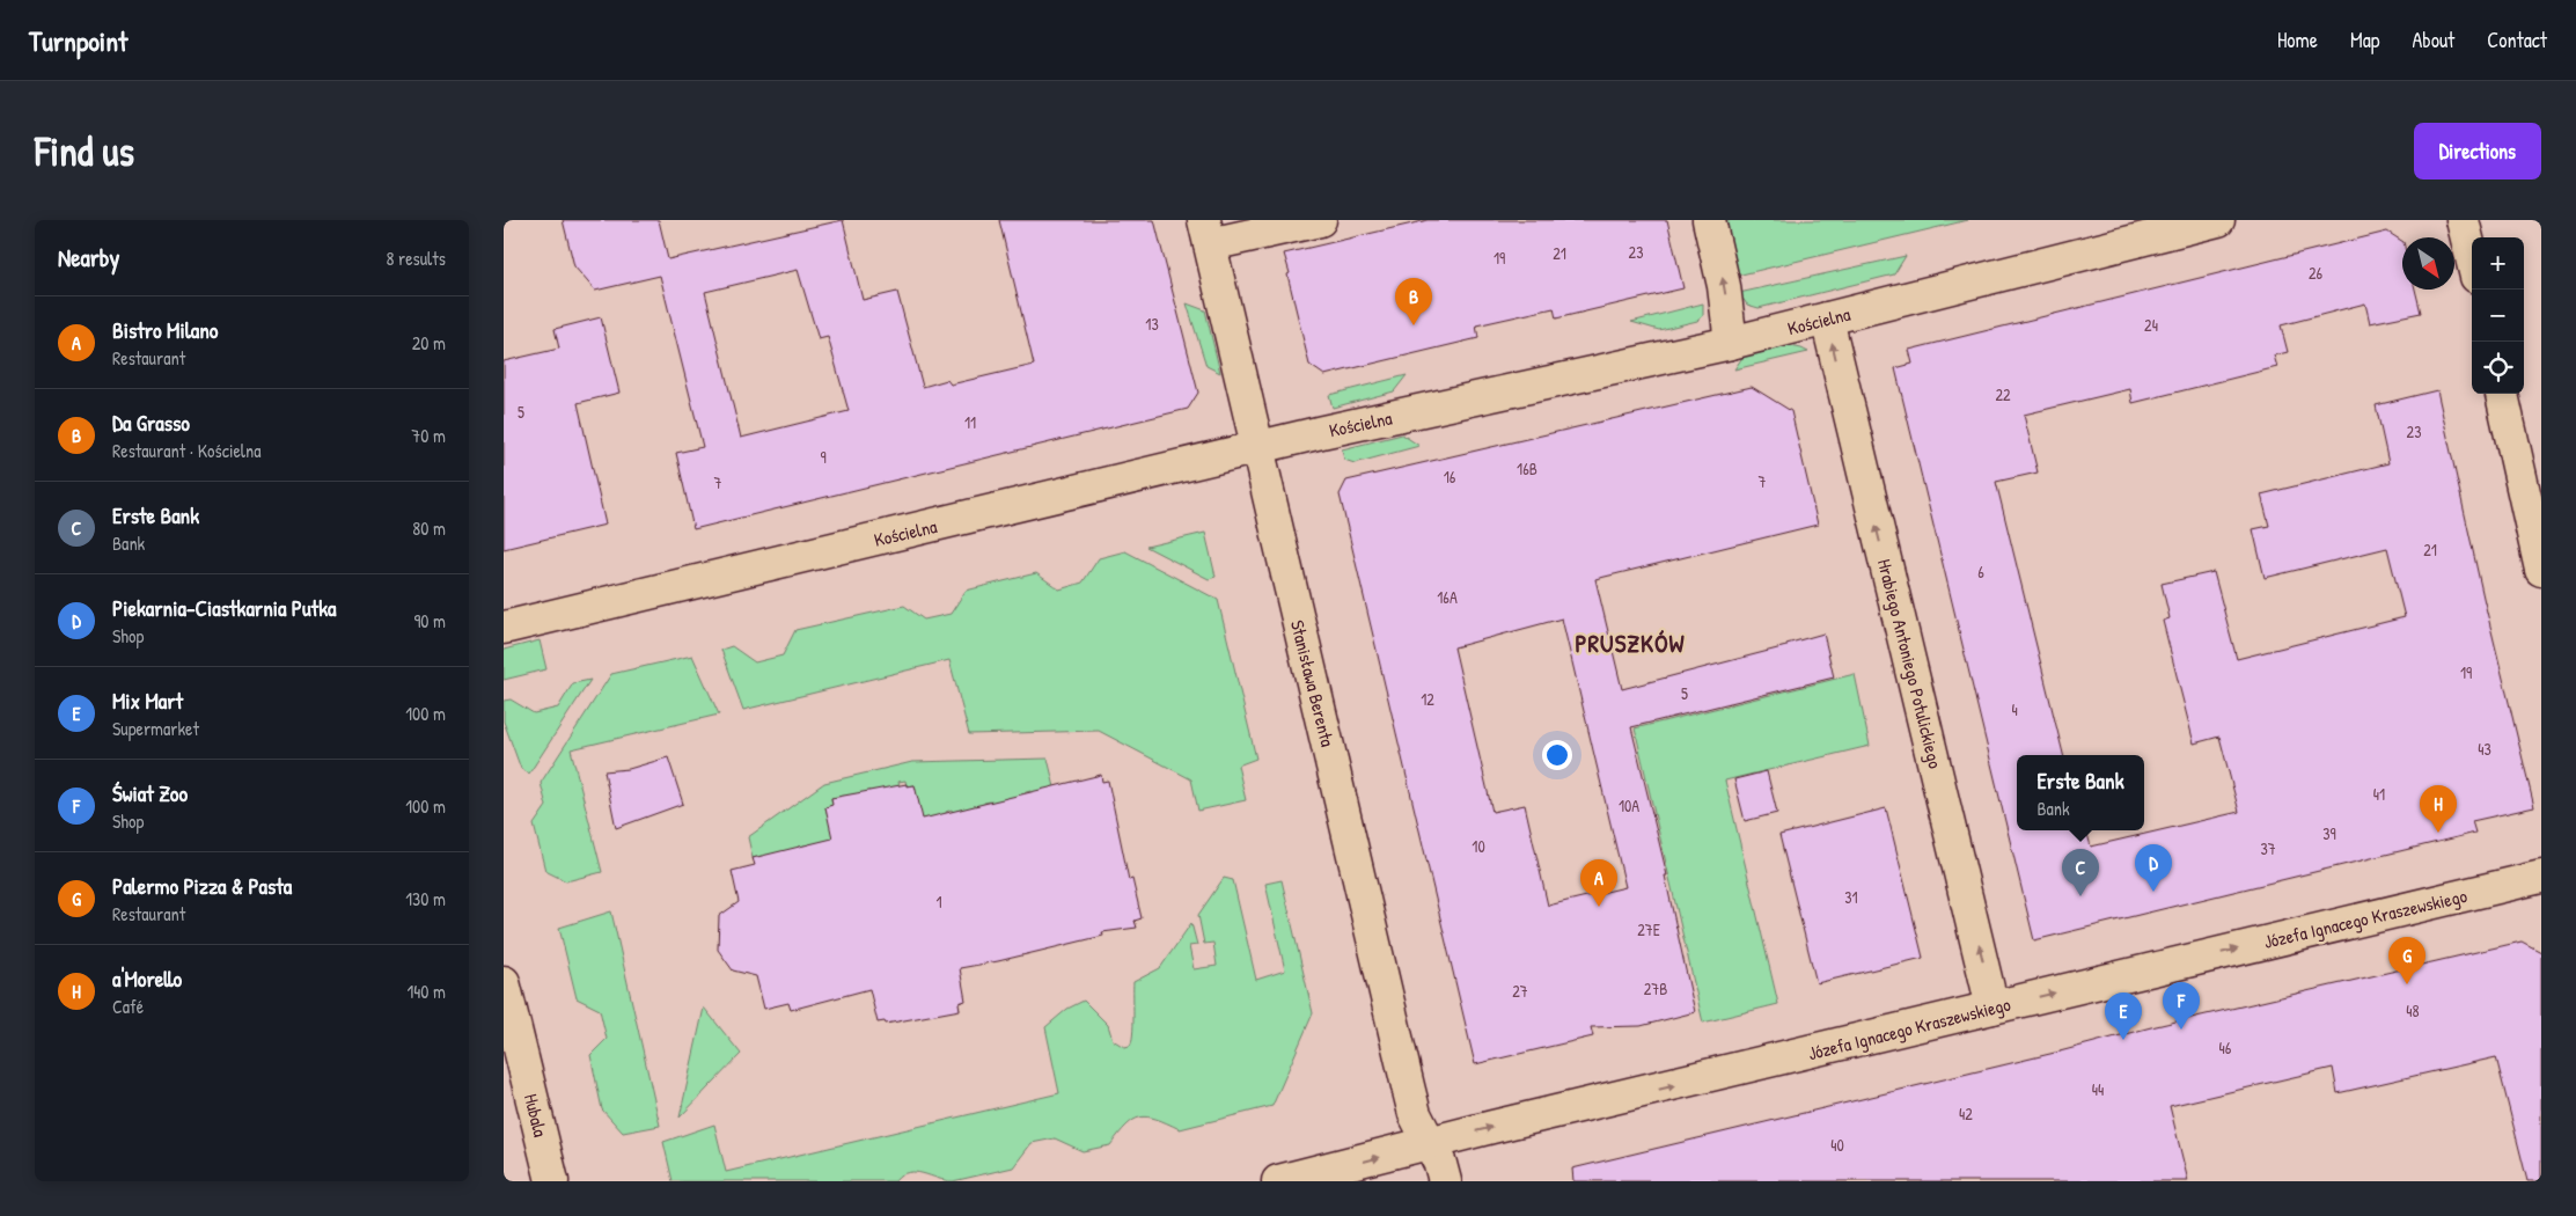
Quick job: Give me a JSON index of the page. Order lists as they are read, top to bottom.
{
  "streets": {
    "street": [
      "Kościelna",
      "Hrabiego Antoniego Potulickiego",
      "Stanisława Berenta",
      "Józefa Ignacego Kraszewskiego",
      "Hubala"
    ]
  },
  "crossings": [
    ["Kościelna", "Hrabiego Antoniego Potulickiego"],
    ["Kościelna", "Stanisława Berenta"],
    ["Hrabiego Antoniego Potulickiego", "Józefa Ignacego Kraszewskiego"],
    ["Stanisława Berenta", "Józefa Ignacego Kraszewskiego"]
  ],
  "one_way": ["Hrabiego Antoniego Potulickiego", "Józefa Ignacego Kraszewskiego"],
  "districts": ["PRUSZKÓW"],
  "house_numbers": [
    "23",
    "21",
    "19",
    "26",
    "13",
    "24",
    "22",
    "5",
    "11",
    "23",
    "9",
    "16B",
    "16",
    "7",
    "7",
    "21",
    "6",
    "16A",
    "19",
    "5",
    "12",
    "4",
    "43",
    "41",
    "10A",
    "39",
    "10",
    "37",
    "31",
    "1",
    "27E",
    "27B",
    "27",
    "48",
    "46",
    "44",
    "42",
    "40"
  ],
  "north": "bottom right",
  "page": {
    "header": "Turnpoint",
    "nav": [
      "Home",
      "Map",
      "About",
      "Contact"
    ],
    "buttons": "Directions",
    "title": "Find us",
    "heading": ["Nearby", "8 results"],
    "map_buttons": ["+", "−"],
    "pins": [
      "B",
      "H",
      "D",
      "C",
      "A",
      "G",
      "F",
      "E"
    ],
    "list": [
      {
        "mark": "A",
        "name": "Bistro Milano",
        "note": "Restaurant",
        "value": "20 m"
      },
      {
        "mark": "B",
        "name": "Da Grasso",
        "note": "Restaurant · Kościelna",
        "value": "70 m"
      },
      {
        "mark": "C",
        "name": "Erste Bank",
        "note": "Bank",
        "value": "80 m"
      },
      {
        "mark": "D",
        "name": "Piekarnia-Ciastkarnia Putka",
        "note": "Shop",
        "value": "90 m"
      },
      {
        "mark": "E",
        "name": "Mix Mart",
        "note": "Supermarket",
        "value": "100 m"
      },
      {
        "mark": "F",
        "name": "Świat Zoo",
        "note": "Shop",
        "value": "100 m"
      },
      {
        "mark": "G",
        "name": "Palermo Pizza & Pasta",
        "note": "Restaurant",
        "value": "130 m"
      },
      {
        "mark": "H",
        "name": "a'Morello",
        "note": "Café",
        "value": "140 m"
      }
    ],
    "popup": ["Erste Bank", "Bank"]
  }
}
